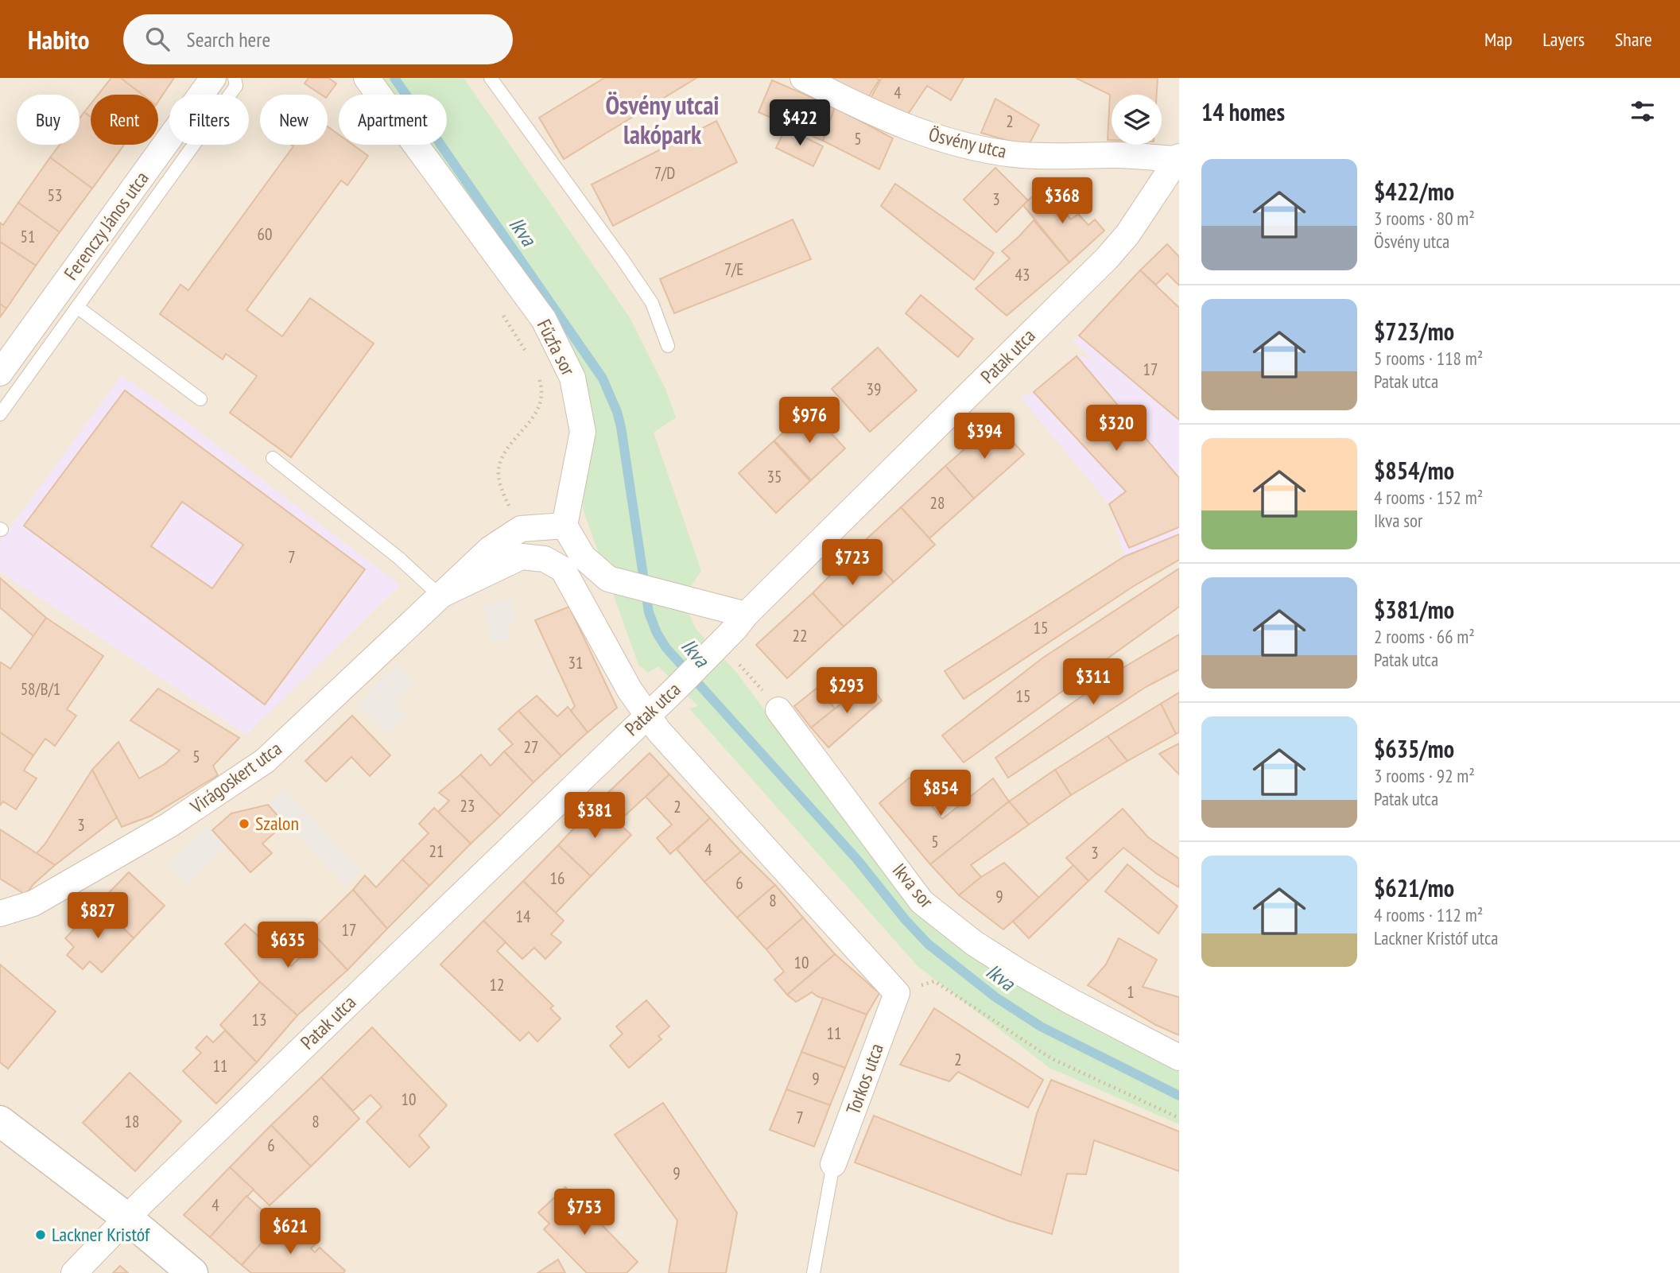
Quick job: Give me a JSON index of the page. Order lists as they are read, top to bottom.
{
  "streets": {
    "street": [
      "Ösvény utca",
      "Ferenczy János utca",
      "Fűzfa sor",
      "Patak utca",
      "Virágoskert utca",
      "Ikva sor",
      "Torkos utca"
    ]
  },
  "crossings": [
    ["Ösvény utca", "Patak utca"],
    ["Fűzfa sor", "Virágoskert utca"],
    ["Patak utca", "Virágoskert utca"]
  ],
  "districts": ["Ösvény utcai lakópark"],
  "water": ["Ikva"],
  "places": ["Szalon", "Lackner Kristóf"],
  "house_numbers": [
    "4",
    "2",
    "5",
    "7/D",
    "53",
    "3",
    "60",
    "51",
    "7/E",
    "43",
    "17",
    "39",
    "35",
    "28",
    "7",
    "15",
    "22",
    "31",
    "58/B/1",
    "15",
    "27",
    "5",
    "23",
    "2",
    "3",
    "5",
    "4",
    "21",
    "3",
    "16",
    "6",
    "9",
    "8",
    "14",
    "17",
    "10",
    "12",
    "1",
    "13",
    "11",
    "2",
    "11",
    "9",
    "10",
    "7",
    "18",
    "8",
    "6",
    "9",
    "4"
  ],
  "page": {
    "header": "Habito",
    "search": "Search here",
    "nav": ["Map", "Layers", "Share"],
    "heading": "14 homes",
    "chip": [
      "Buy",
      "Rent",
      "Filters",
      "New",
      "Apartment"
    ],
    "price": [
      "$422",
      "$368",
      "$976",
      "$320",
      "$394",
      "$723",
      "$311",
      "$293",
      "$854",
      "$381",
      "$827",
      "$635",
      "$753",
      "$621"
    ],
    "list": [
      {
        "name": "$422/mo",
        "note": "3 rooms · 80 m² · Ösvény utca"
      },
      {
        "name": "$723/mo",
        "note": "5 rooms · 118 m² · Patak utca"
      },
      {
        "name": "$854/mo",
        "note": "4 rooms · 152 m² · Ikva sor"
      },
      {
        "name": "$381/mo",
        "note": "2 rooms · 66 m² · Patak utca"
      },
      {
        "name": "$635/mo",
        "note": "3 rooms · 92 m² · Patak utca"
      },
      {
        "name": "$621/mo",
        "note": "4 rooms · 112 m² · Lackner Kristóf utca"
      }
    ]
  }
}
